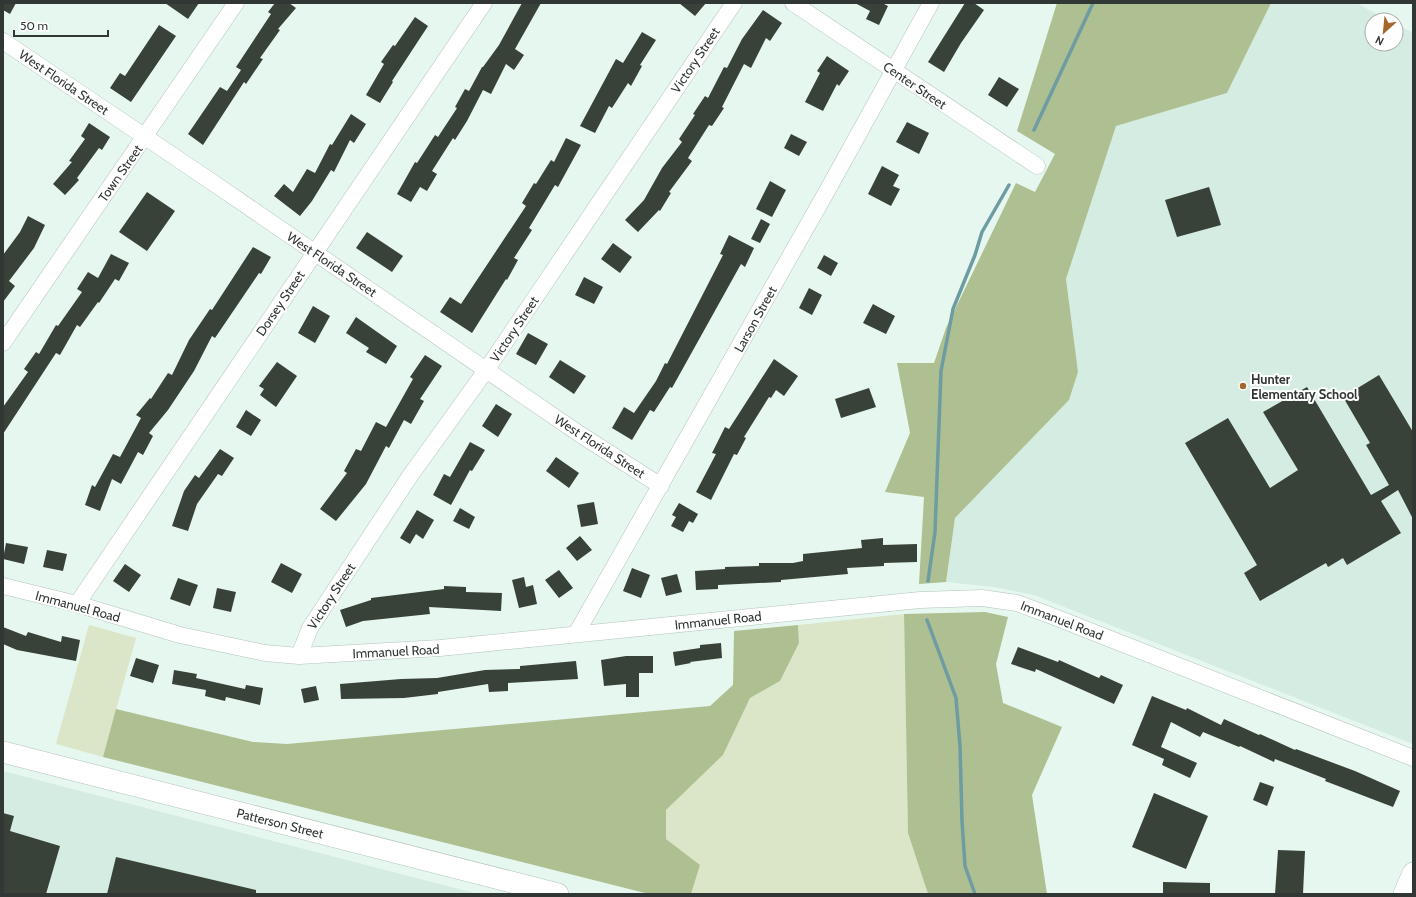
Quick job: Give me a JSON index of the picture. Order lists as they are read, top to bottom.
{
  "streets": {
    "main road": ["Patterson Street"],
    "street": [
      "Victory Street",
      "West Florida Street",
      "Center Street",
      "Town Street",
      "Dorsey Street",
      "Larson Street",
      "Immanuel Road"
    ]
  },
  "crossings": [
    ["Victory Street", "West Florida Street"],
    ["Victory Street", "Immanuel Road"],
    ["West Florida Street", "Town Street"],
    ["West Florida Street", "Dorsey Street"],
    ["West Florida Street", "Larson Street"],
    ["Center Street", "Larson Street"],
    ["Dorsey Street", "Immanuel Road"],
    ["Larson Street", "Immanuel Road"]
  ],
  "places": ["Hunter Elementary School"],
  "scale_bar": "50 m",
  "north": "bottom left"
}
